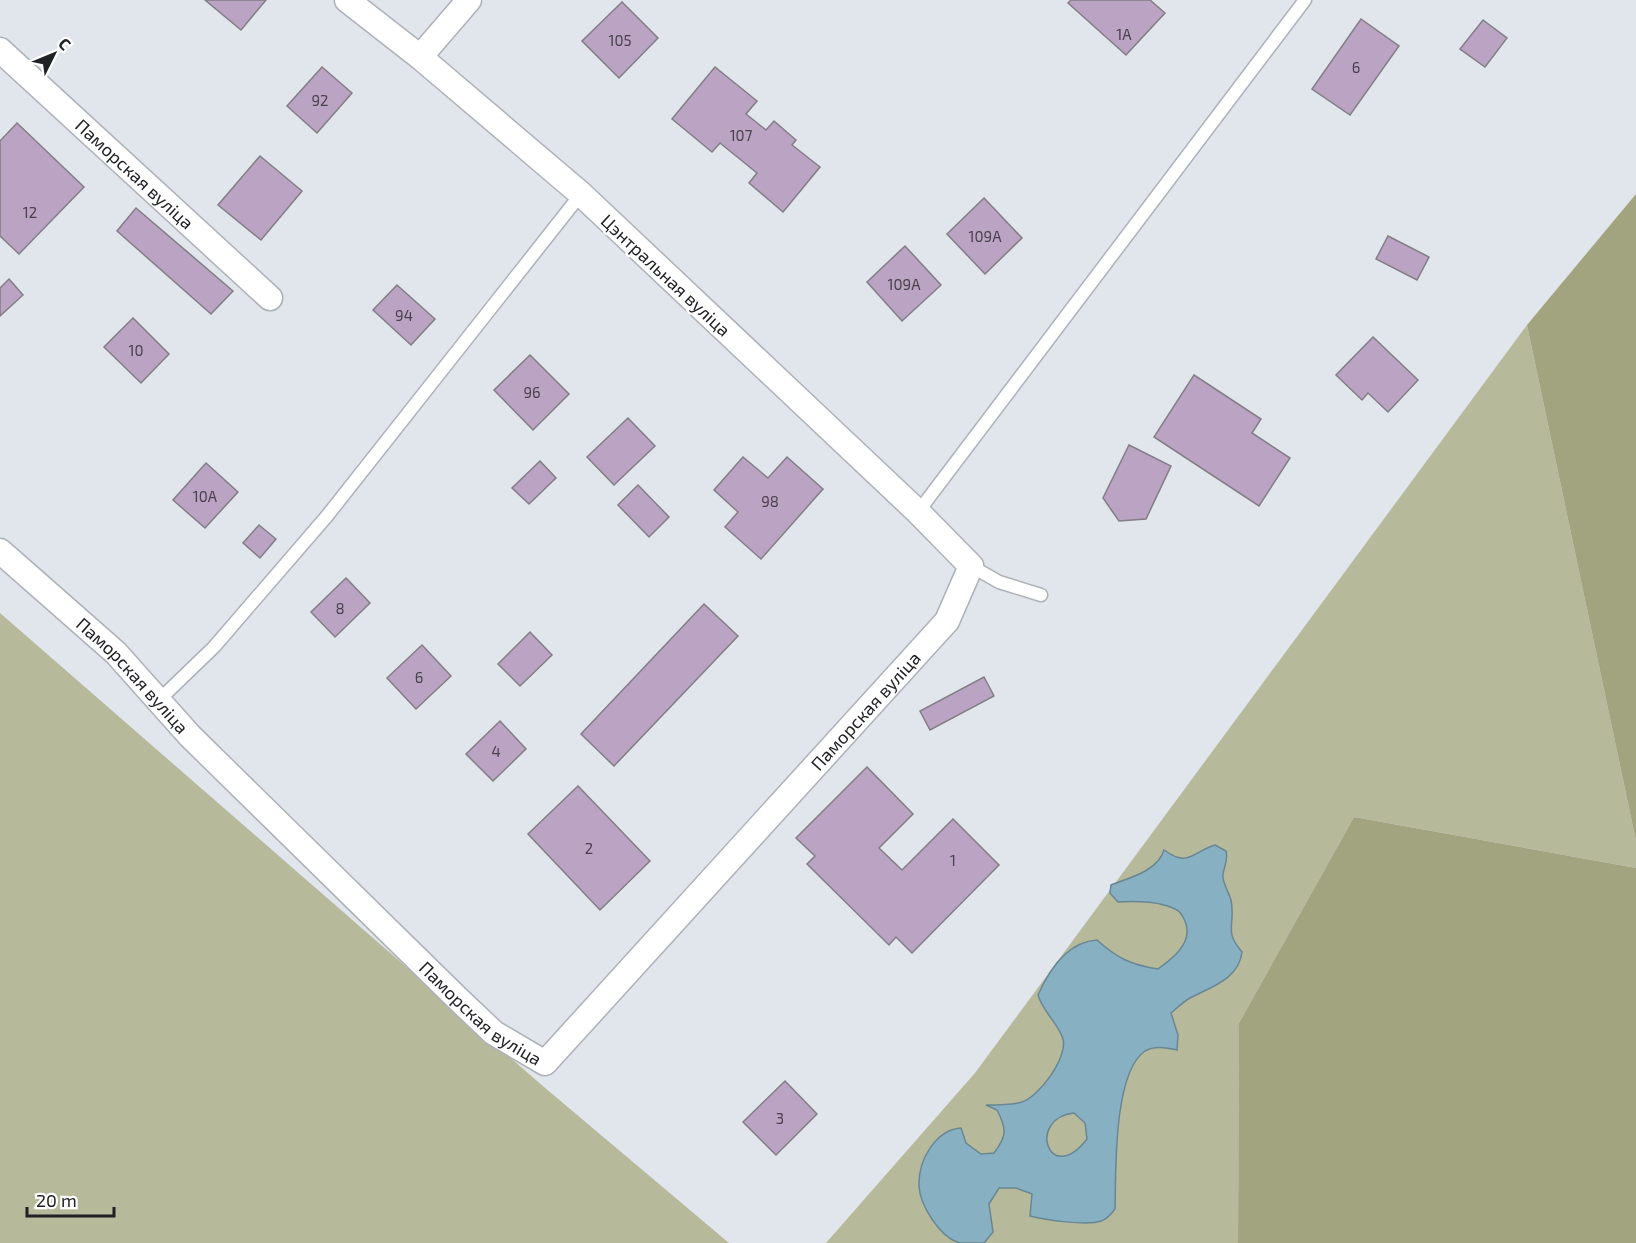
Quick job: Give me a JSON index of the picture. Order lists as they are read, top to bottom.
{
  "streets": {
    "street": ["Паморская вуліца", "Цэнтральная вуліца"]
  },
  "crossings": [
    ["Паморская вуліца", "Цэнтральная вуліца"]
  ],
  "house_numbers": [
    "1А",
    "105",
    "6",
    "92",
    "107",
    "12",
    "109А",
    "109А",
    "94",
    "10",
    "96",
    "10А",
    "98",
    "8",
    "6",
    "4",
    "2",
    "1",
    "3"
  ],
  "scale_bar": "20 m",
  "north": "top right"
}
